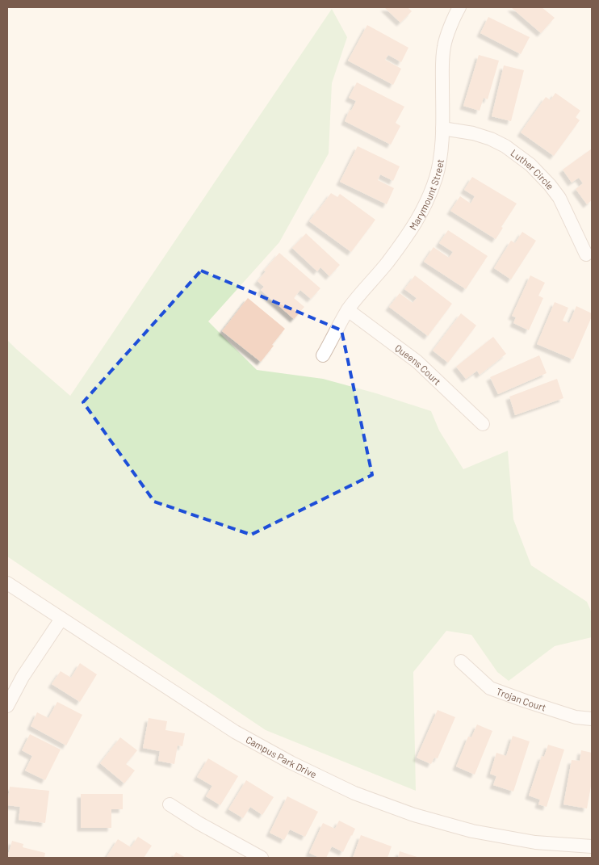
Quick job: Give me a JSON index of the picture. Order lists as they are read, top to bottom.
{
  "streets": {
    "street": [
      "Luther Circle",
      "Marymount Street",
      "Queens Court",
      "Trojan Court",
      "Campus Park Drive"
    ]
  },
  "crossings": [
    ["Luther Circle", "Marymount Street"],
    ["Marymount Street", "Queens Court"]
  ]
}
